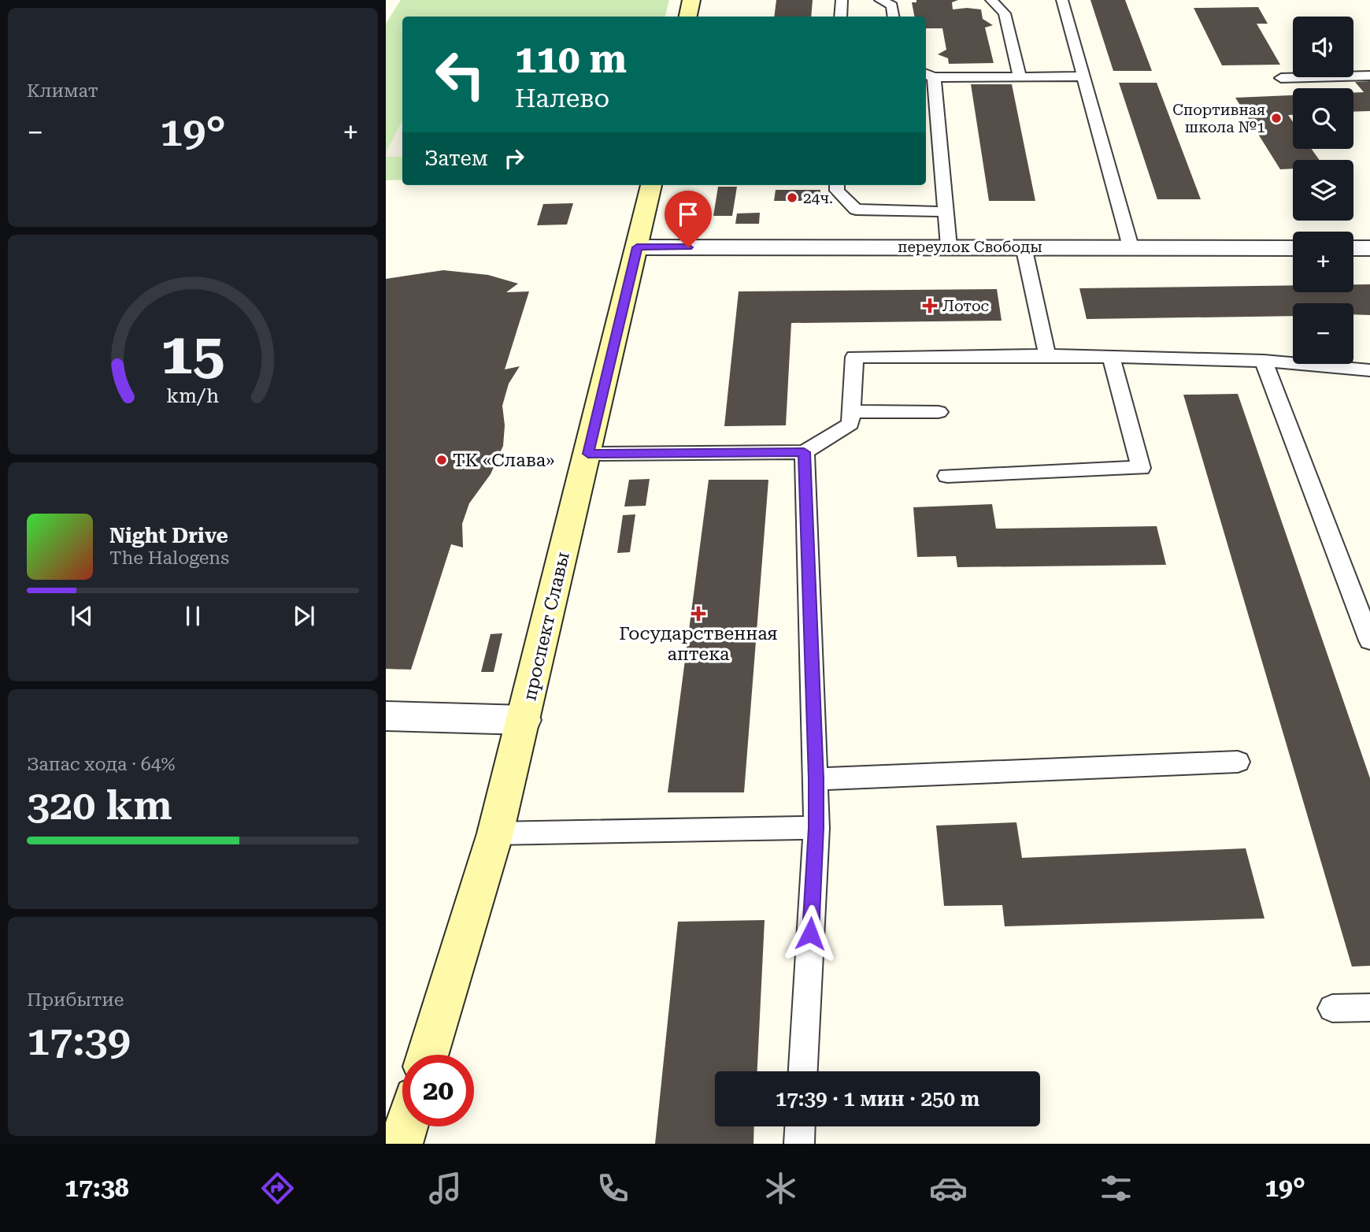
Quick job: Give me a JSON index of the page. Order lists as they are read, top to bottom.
{
  "streets": {
    "main road": ["проспект Славы"],
    "street": ["переулок Свободы"]
  },
  "crossings": [
    ["переулок Свободы", "проспект Славы"]
  ],
  "places": {
    "other": ["Спортивная школа №1", "24ч.", "ТК «Слава»"],
    "health": ["Лотос", "Государственная аптека"]
  },
  "page": {
    "tile": [
      "Климат",
      ["Запас хода · 64%", "320 km"],
      ["Прибытие", "17:39"]
    ],
    "map_buttons": ["+", "−"],
    "turn": ["110 m", "Налево"],
    "heat": ["−", "19°", "+"],
    "then": "Затем",
    "song": ["Night Drive", "The Halogens"],
    "limit": "20",
    "trip": "17:39 · 1 мин · 250 m",
    "tabs": ["17:38", "19°"],
    "gauge": ["15", "km/h"]
  }
}
